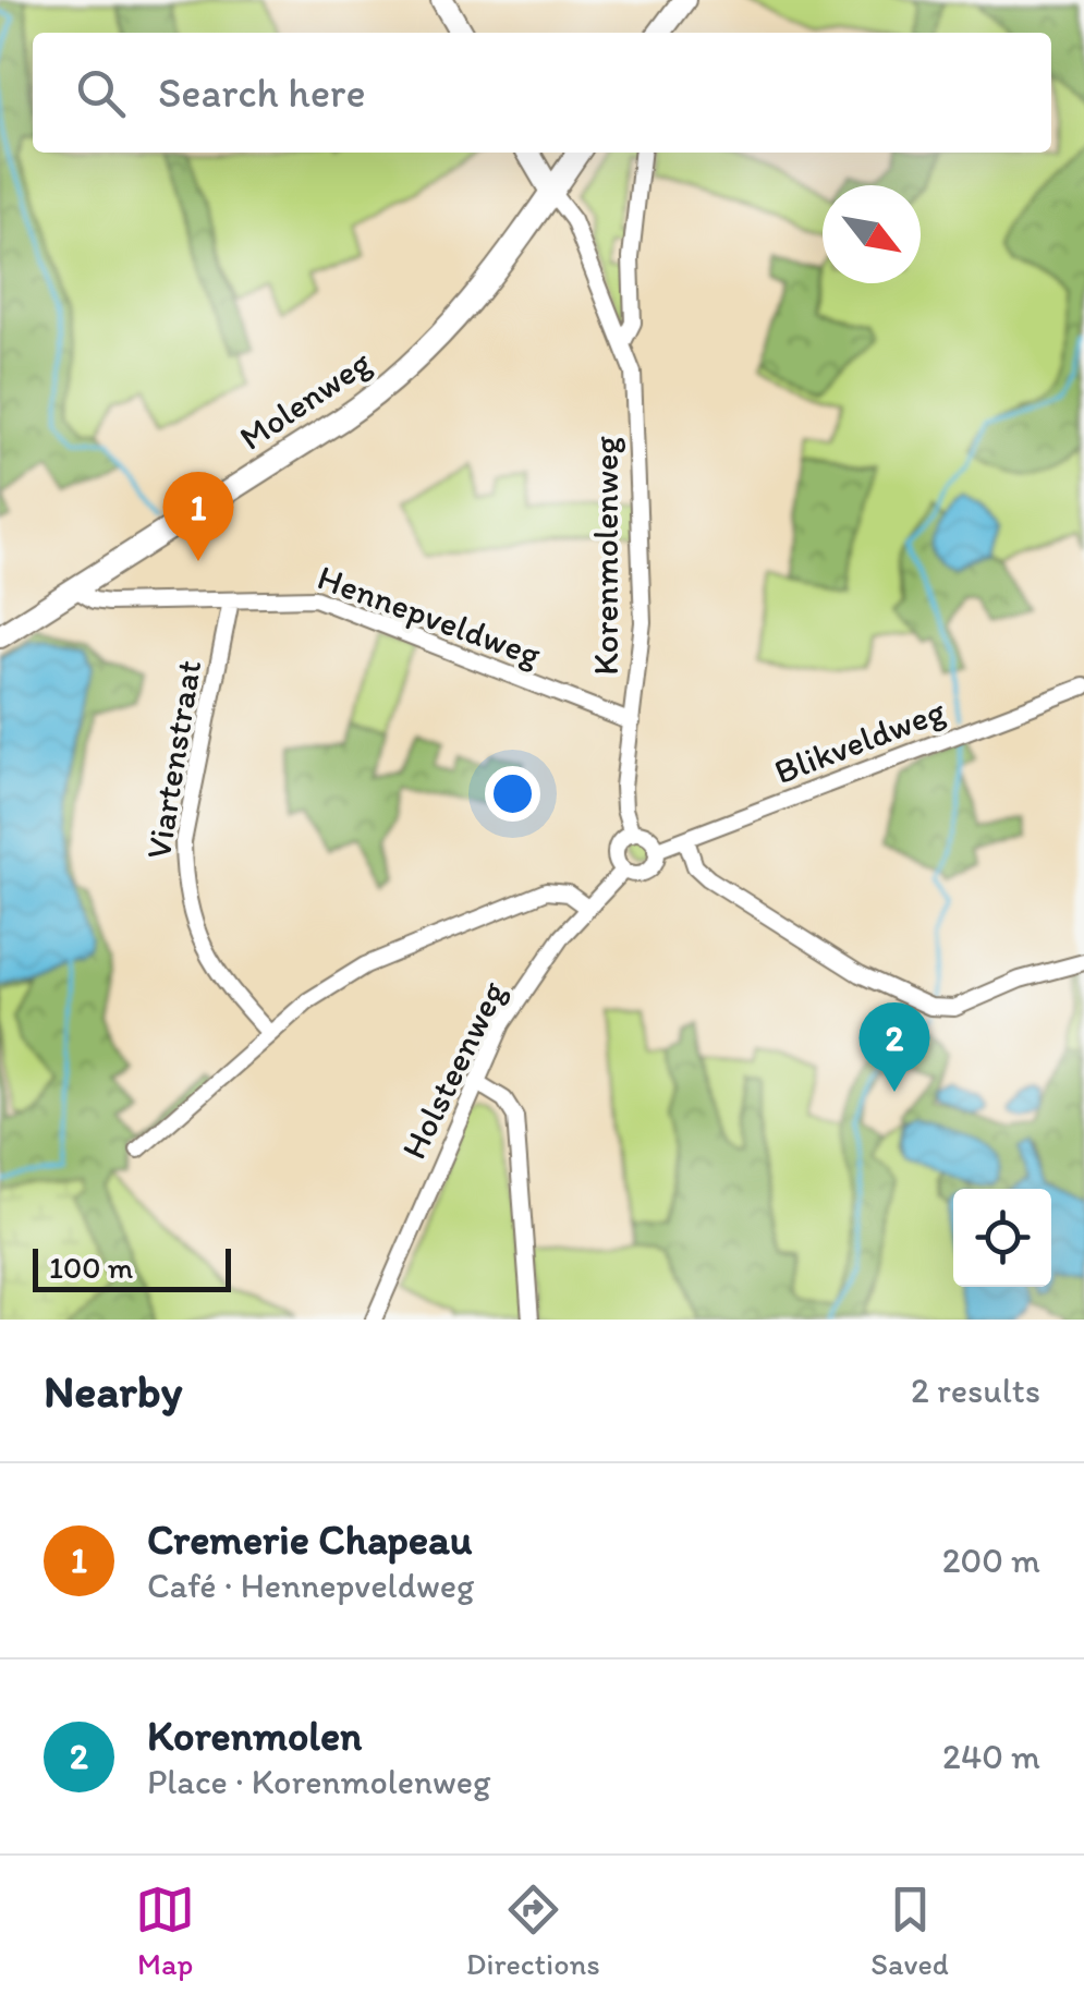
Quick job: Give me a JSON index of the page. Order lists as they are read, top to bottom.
{
  "streets": {
    "street": [
      "Molenweg",
      "Korenmolenweg",
      "Hennepveldweg",
      "Blikveldweg",
      "Viartenstraat",
      "Holsteenweg"
    ]
  },
  "crossings": [
    ["Molenweg", "Korenmolenweg"],
    ["Molenweg", "Hennepveldweg"],
    ["Korenmolenweg", "Hennepveldweg"],
    ["Korenmolenweg", "Blikveldweg"],
    ["Korenmolenweg", "Holsteenweg"],
    ["Hennepveldweg", "Viartenstraat"],
    ["Blikveldweg", "Holsteenweg"]
  ],
  "scale_bar": "100 m",
  "north": "bottom right",
  "page": {
    "search": "Search here",
    "pins": ["1", "2"],
    "scale": "100 m",
    "heading": ["Nearby", "2 results"],
    "list": [
      {
        "mark": "1",
        "name": "Cremerie Chapeau",
        "note": "Café · Hennepveldweg",
        "value": "200 m"
      },
      {
        "mark": "2",
        "name": "Korenmolen",
        "note": "Place · Korenmolenweg",
        "value": "240 m"
      }
    ],
    "nav": ["Map", "Directions", "Saved"]
  }
}
